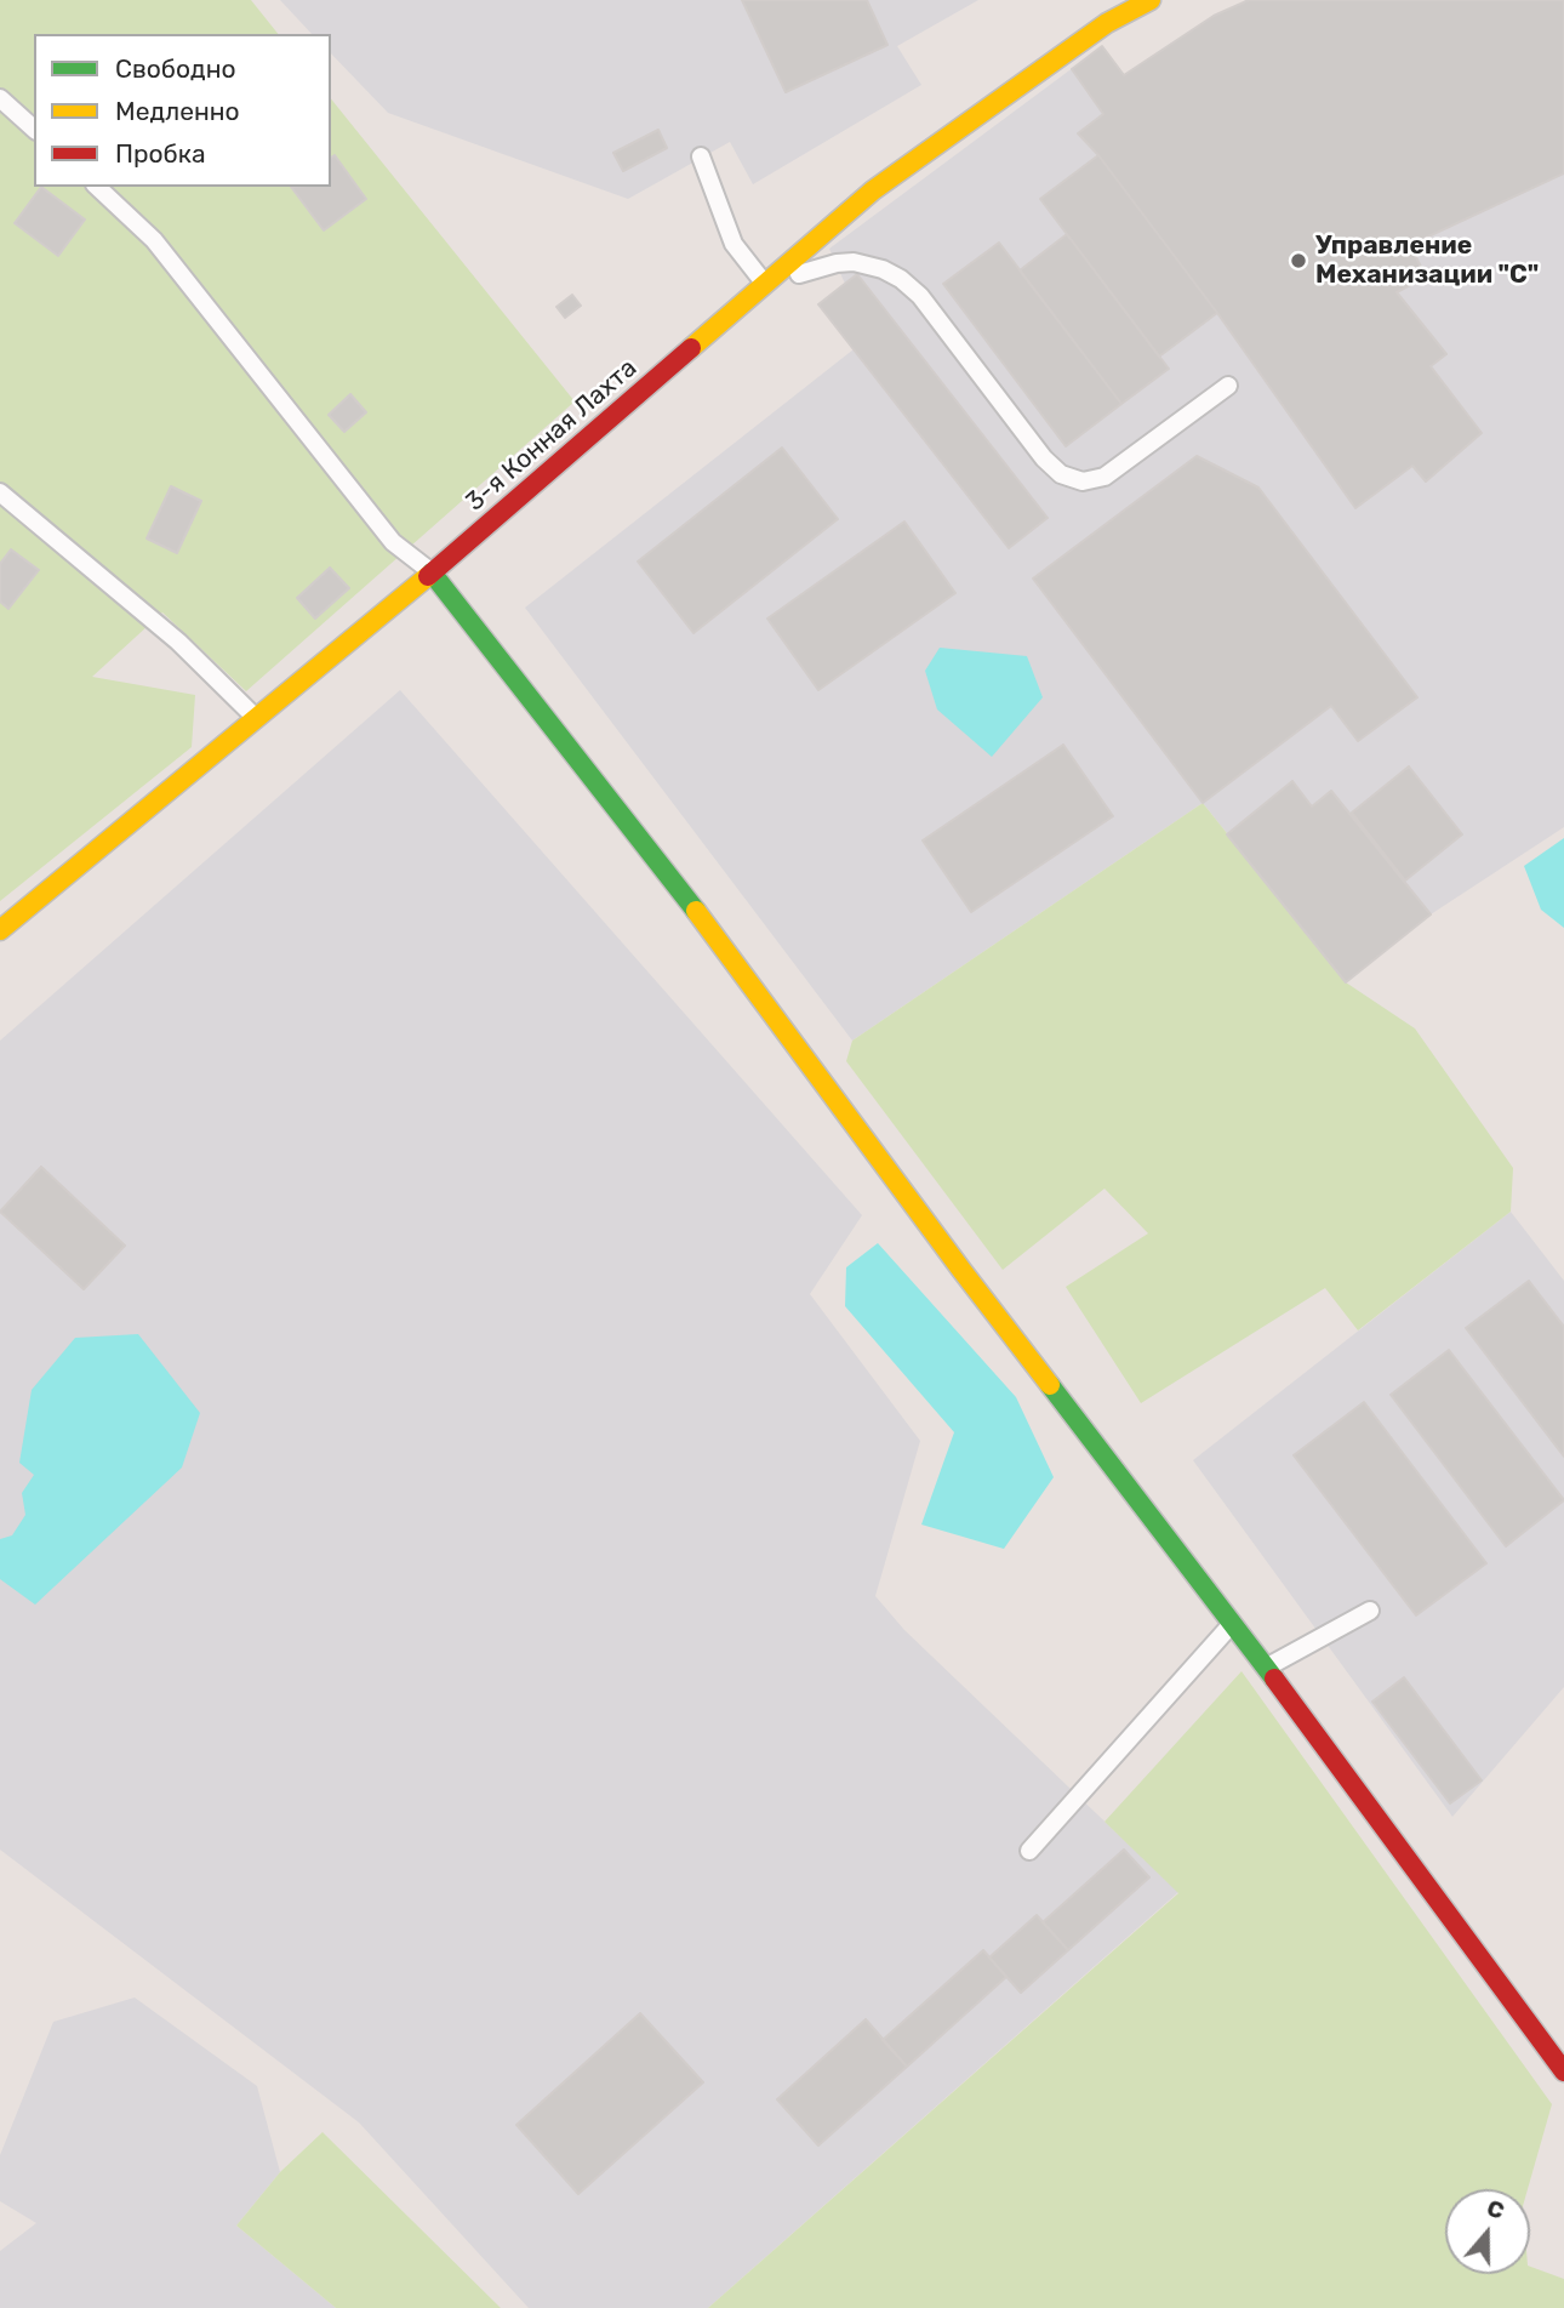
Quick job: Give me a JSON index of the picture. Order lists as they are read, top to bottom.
{
  "streets": {
    "street": ["3-я Конная Лахта"]
  },
  "places": ["Управление Механизации \"С\""],
  "legend": ["Свободно", "Медленно", "Пробка"],
  "north": "top"
}
